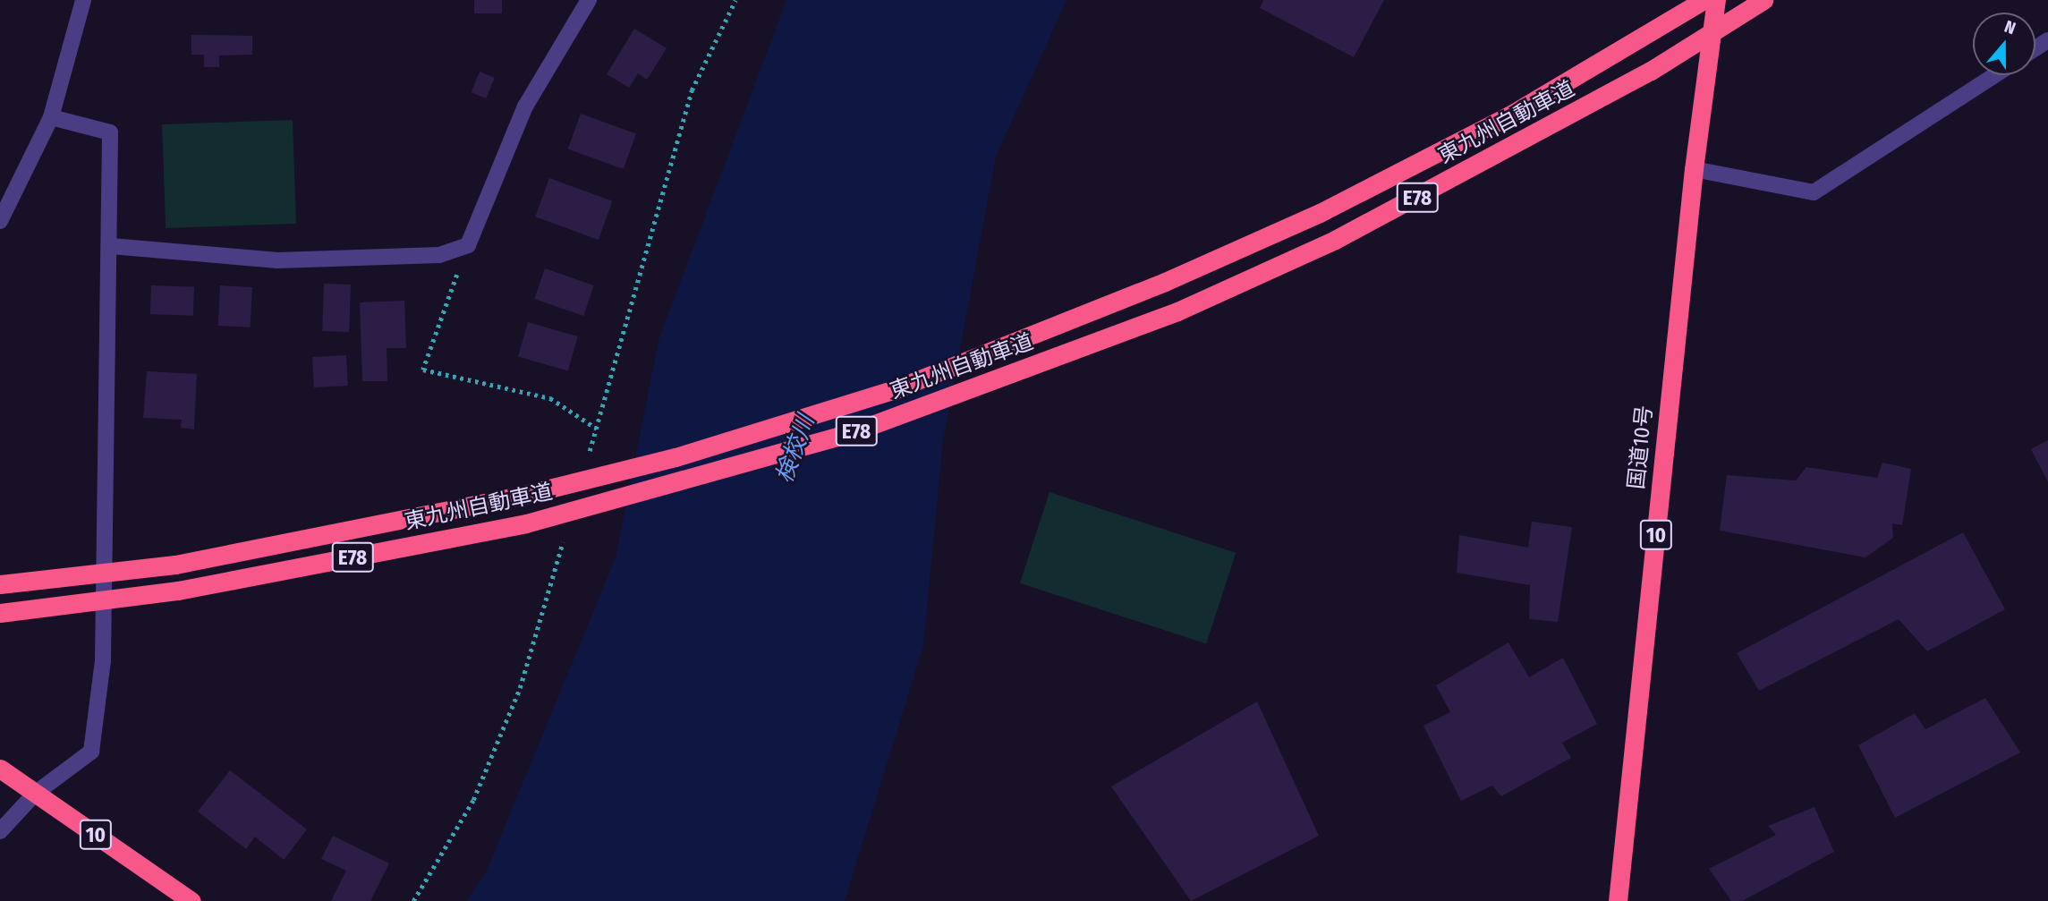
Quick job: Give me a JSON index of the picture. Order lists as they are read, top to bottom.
{
  "streets": {
    "highway": [
      "東九州自動車道",
      "E78",
      "国道10号",
      "10"
    ]
  },
  "water": ["検校川"],
  "north": "top"
}
